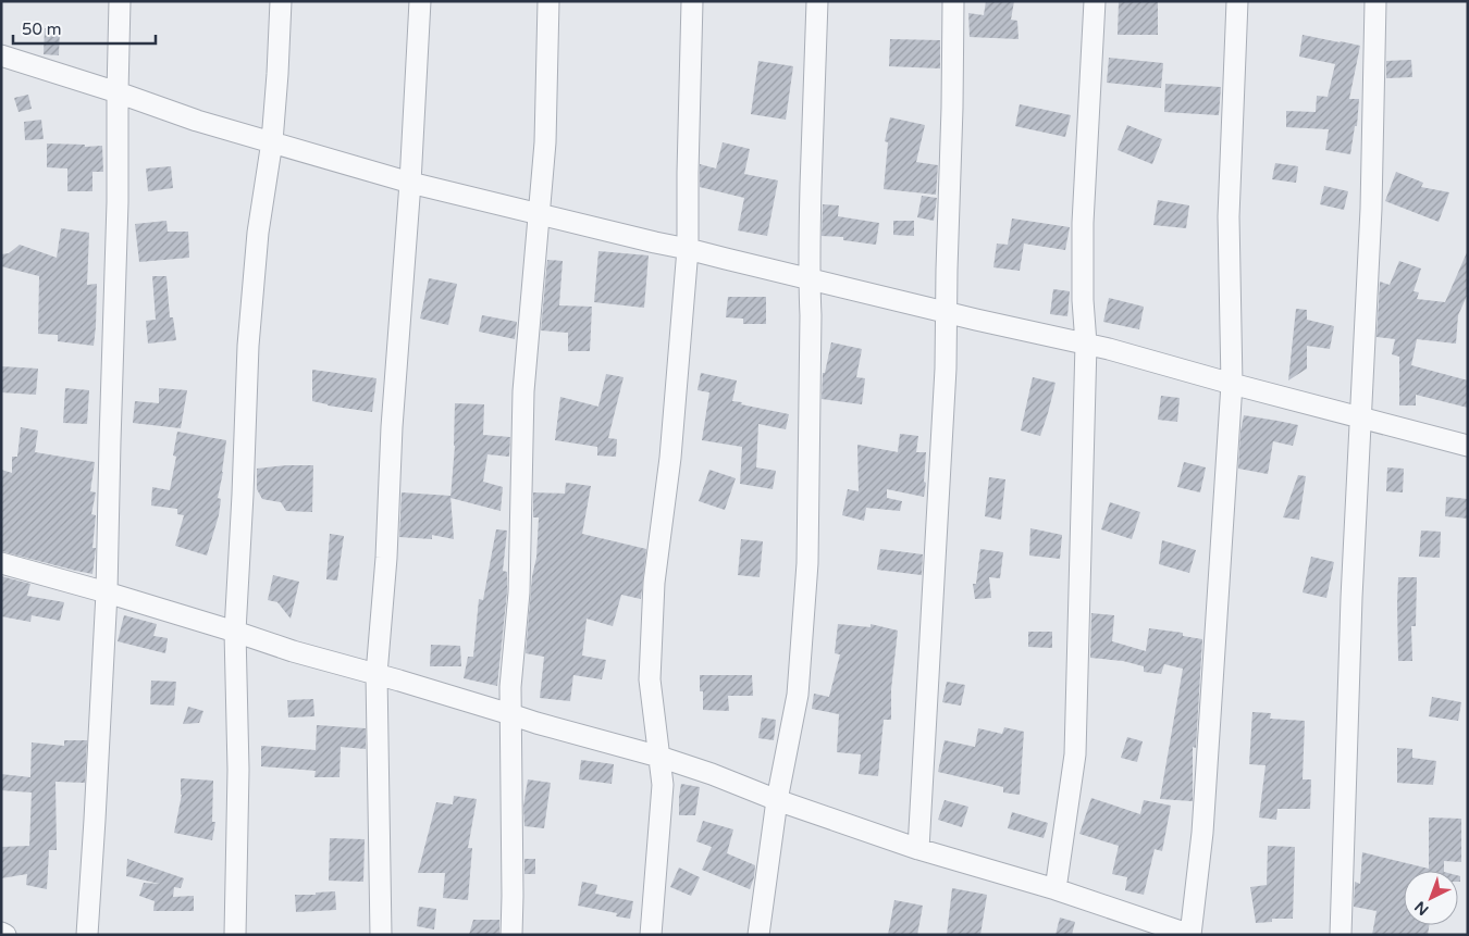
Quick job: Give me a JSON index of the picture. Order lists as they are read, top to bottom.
{
  "scale_bar": "50 m",
  "north": "bottom left"
}
